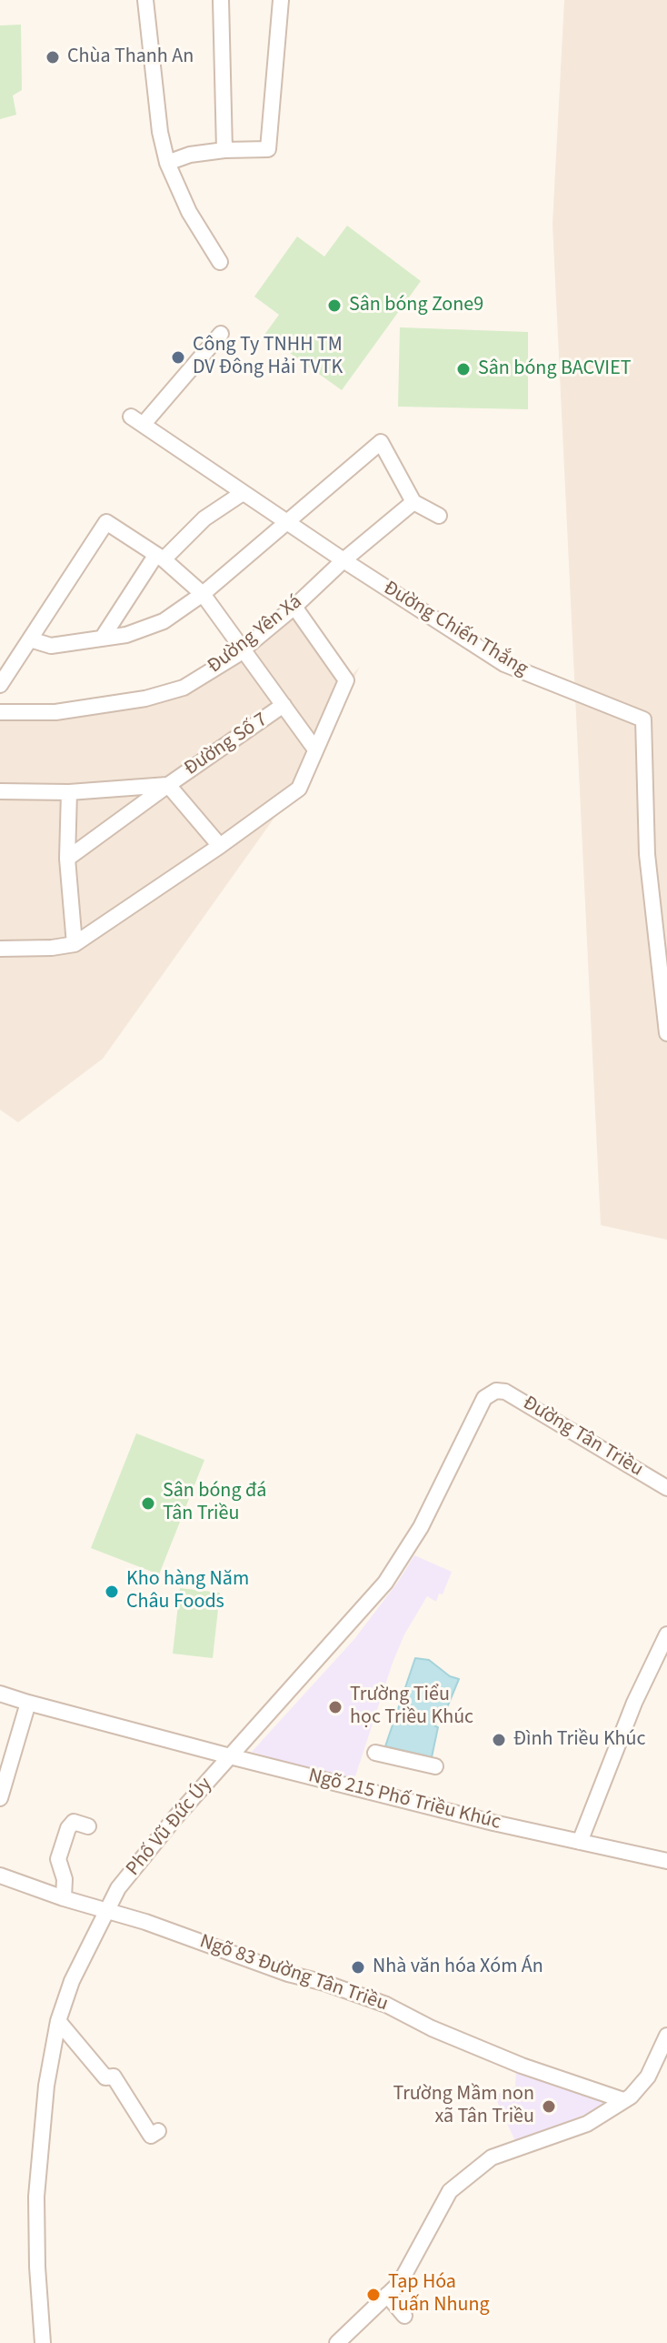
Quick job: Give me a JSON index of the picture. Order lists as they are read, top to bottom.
{
  "streets": {
    "street": [
      "Đường Chiến Thắng",
      "Đường Yên Xá",
      "Đường Số 7",
      "Đường Tân Triều",
      "Ngõ 215 Phố Triều Khúc",
      "Phố Vũ Đức Úy",
      "Ngõ 83 Đường Tân Triều"
    ]
  },
  "crossings": [
    ["Đường Chiến Thắng", "Đường Yên Xá"],
    ["Đường Tân Triều", "Phố Vũ Đức Úy"],
    ["Ngõ 215 Phố Triều Khúc", "Phố Vũ Đức Úy"],
    ["Phố Vũ Đức Úy", "Ngõ 83 Đường Tân Triều"]
  ],
  "places": [
    "Chùa Thanh An",
    "Sân bóng Zone9",
    "Công Ty TNHH TM DV Đông Hải TVTK",
    "Sân bóng BACVIET",
    "Sân bóng đá Tân Triều",
    "Kho hàng Năm Châu Foods",
    "Trường Tiểu học Triều Khúc",
    "Đình Triều Khúc",
    "Nhà văn hóa Xóm Án",
    "Trường Mầm non xã Tân Triều",
    "Tạp Hóa Tuấn Nhung"
  ]
}
